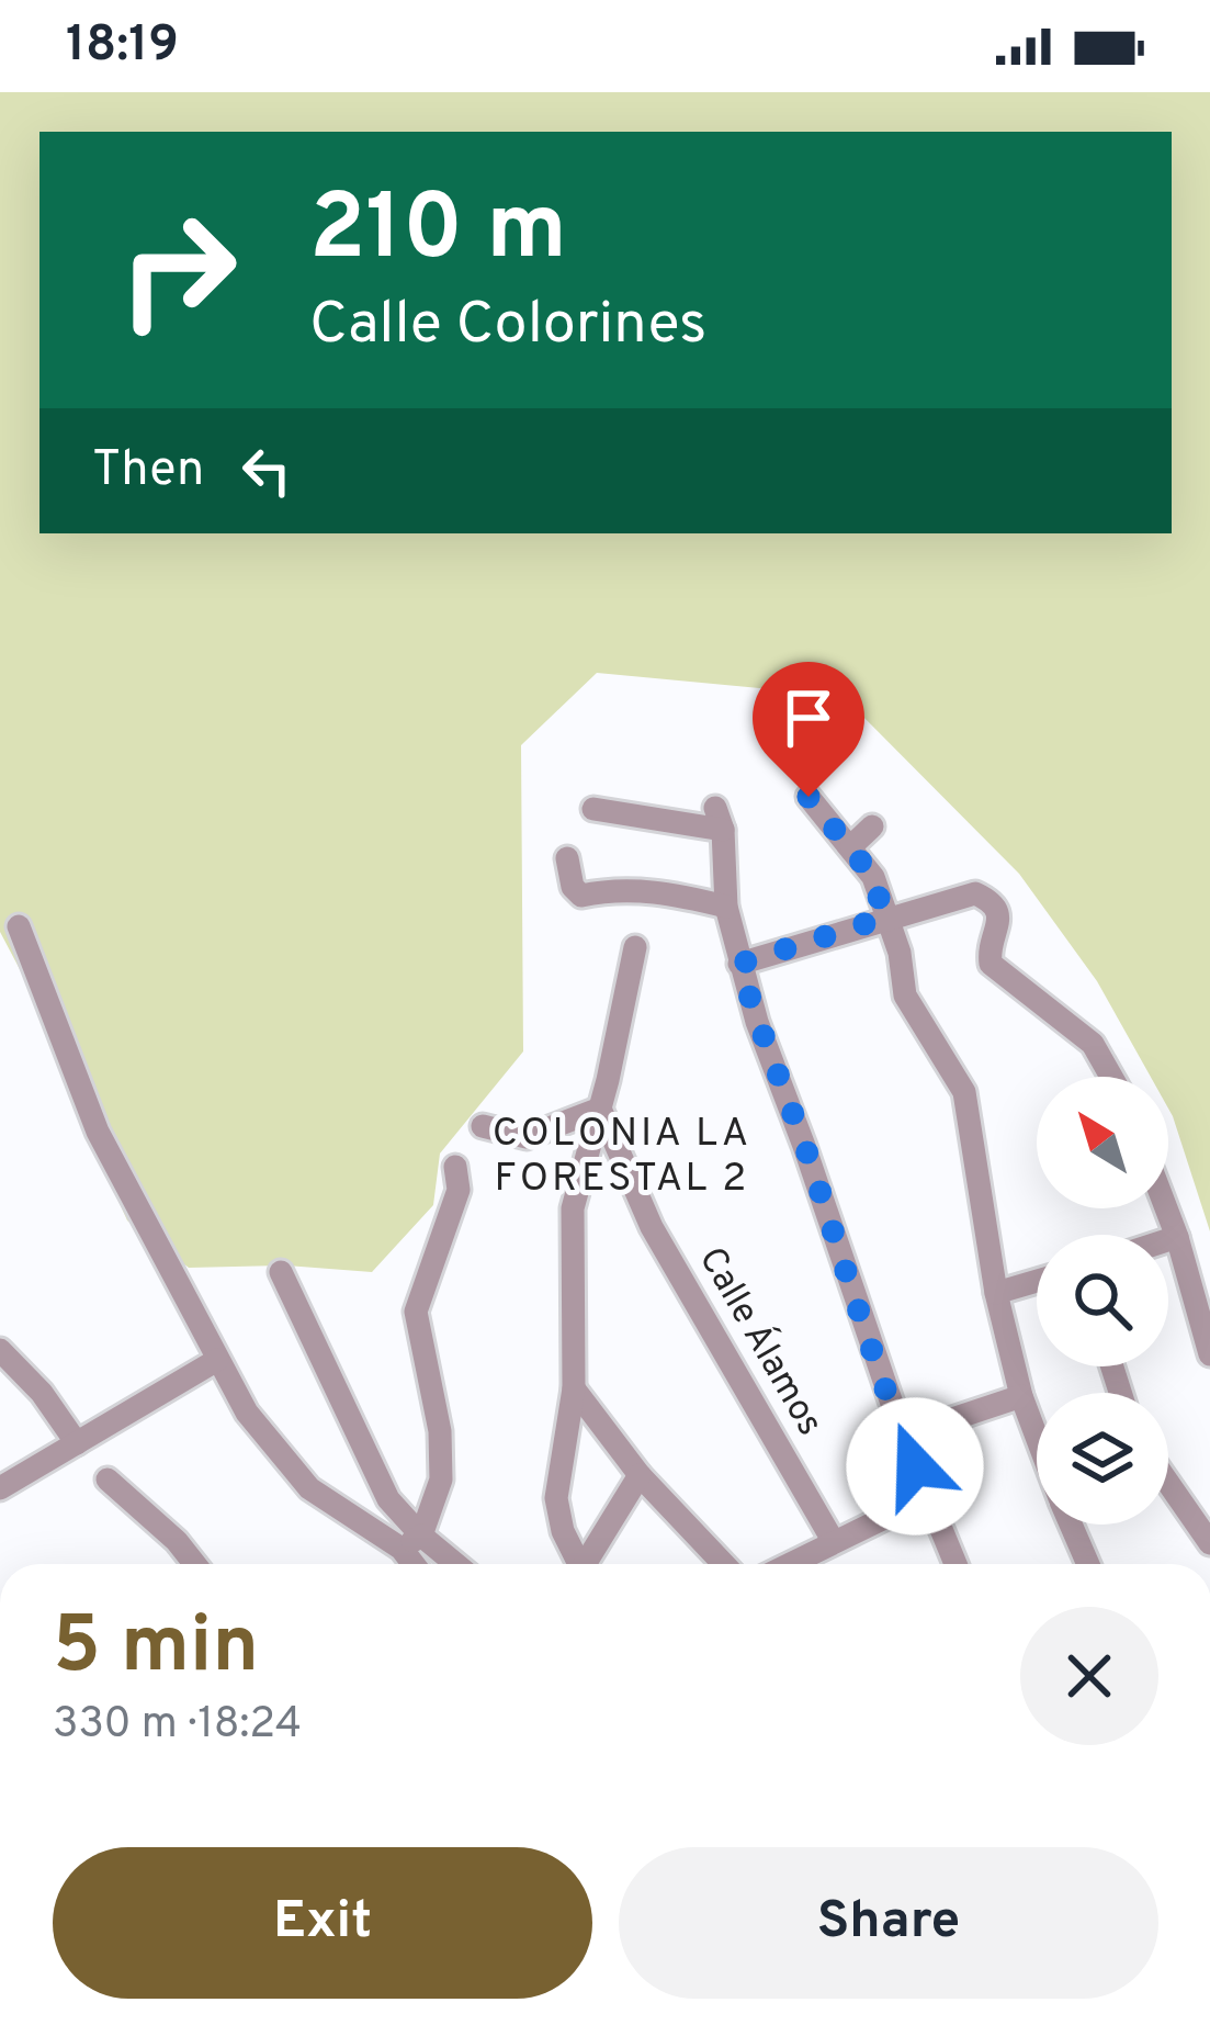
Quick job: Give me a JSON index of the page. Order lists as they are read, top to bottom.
{
  "streets": {
    "street": ["Calle Álamos"]
  },
  "districts": ["COLONIA LA FORESTAL 2"],
  "north": "top left",
  "page": {
    "status": "18:19",
    "turn": ["210 m", "Calle Colorines"],
    "then": "Then",
    "heading": ["5 min", "330 m · 18:24"],
    "buttons": ["Exit", "Share"]
  }
}
